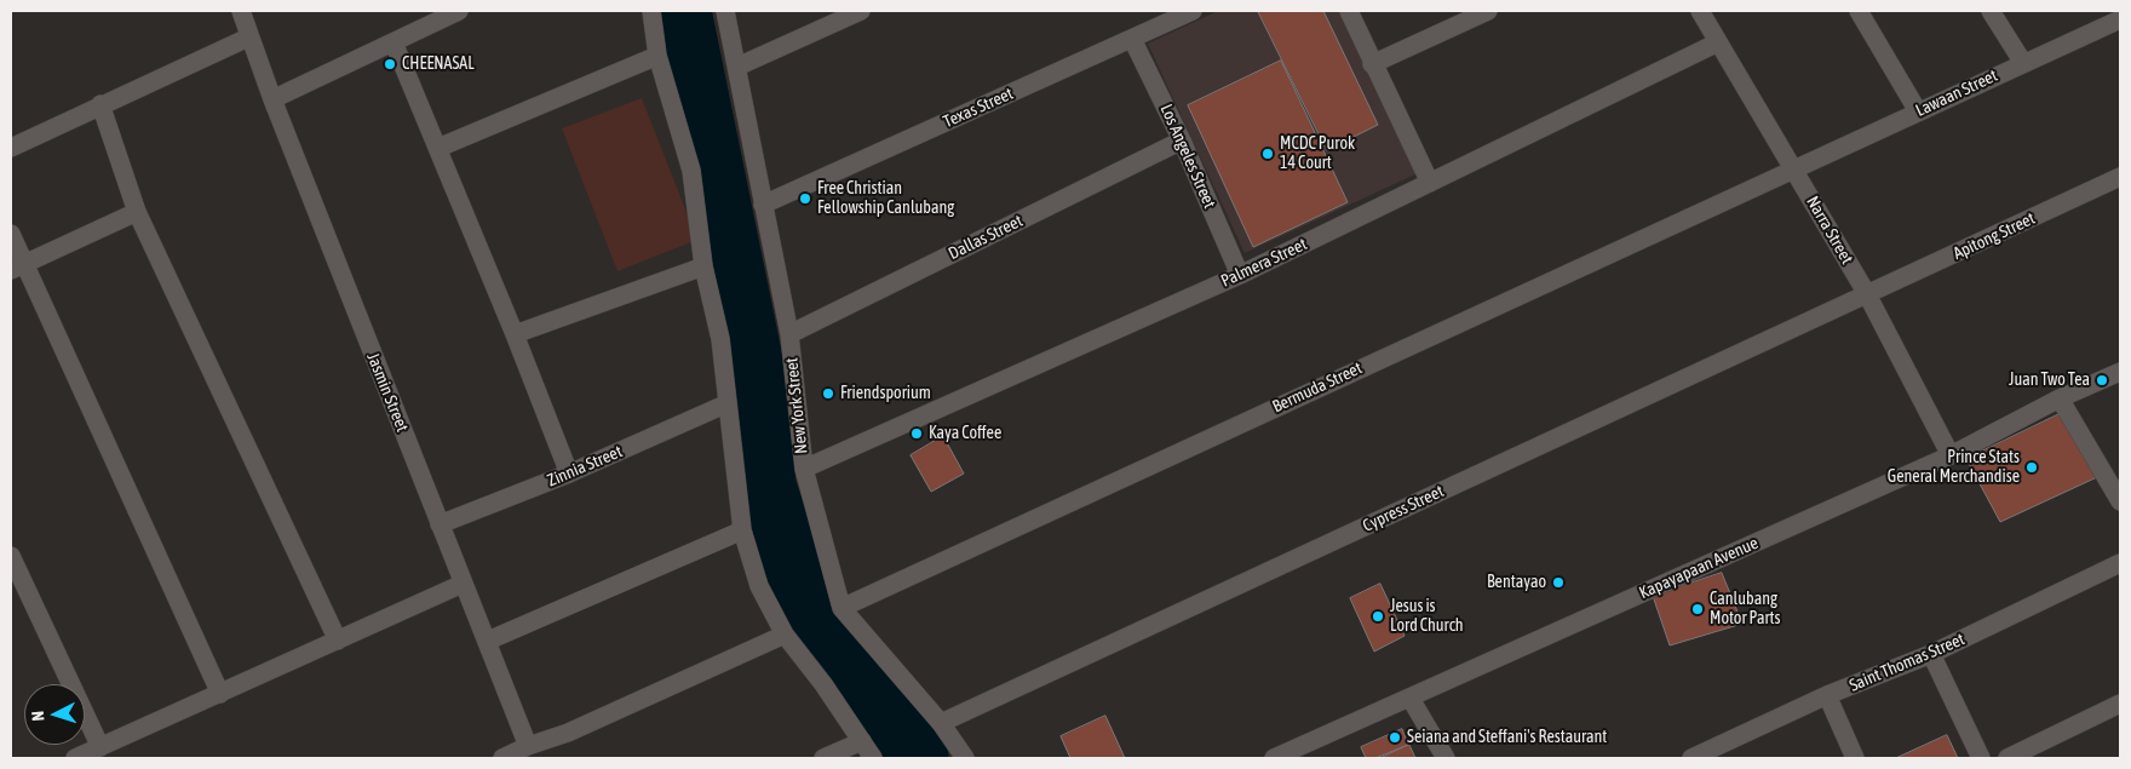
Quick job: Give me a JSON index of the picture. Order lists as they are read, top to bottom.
{
  "streets": {
    "street": [
      "Lawaan Street",
      "Texas Street",
      "Los Angeles Street",
      "Narra Street",
      "Apitong Street",
      "Dallas Street",
      "Palmera Street",
      "Bermuda Street",
      "Jasmin Street",
      "New York Street",
      "Zinnia Street",
      "Cypress Street",
      "Kapayapaan Avenue",
      "Saint Thomas Street"
    ]
  },
  "crossings": [
    ["Lawaan Street", "Narra Street"],
    ["Lawaan Street", "Bermuda Street"],
    ["Texas Street", "Los Angeles Street"],
    ["Texas Street", "New York Street"],
    ["Los Angeles Street", "Dallas Street"],
    ["Los Angeles Street", "Palmera Street"],
    ["Narra Street", "Apitong Street"],
    ["Narra Street", "Palmera Street"],
    ["Narra Street", "Bermuda Street"],
    ["Narra Street", "Cypress Street"],
    ["Narra Street", "Kapayapaan Avenue"],
    ["Apitong Street", "Cypress Street"],
    ["Dallas Street", "New York Street"],
    ["Palmera Street", "New York Street"],
    ["Bermuda Street", "New York Street"],
    ["Jasmin Street", "Zinnia Street"],
    ["New York Street", "Cypress Street"]
  ],
  "places": [
    "CHEENASAL",
    "MCDC Purok 14 Court",
    "Free Christian Fellowship Canlubang",
    "Juan Two Tea",
    "Friendsporium",
    "Kaya Coffee",
    "Prince Stats General Merchandise",
    "Bentayao",
    "Canlubang Motor Parts",
    "Jesus is Lord Church",
    "Seiana and Steffani's Restaurant"
  ],
  "north": "left"
}
